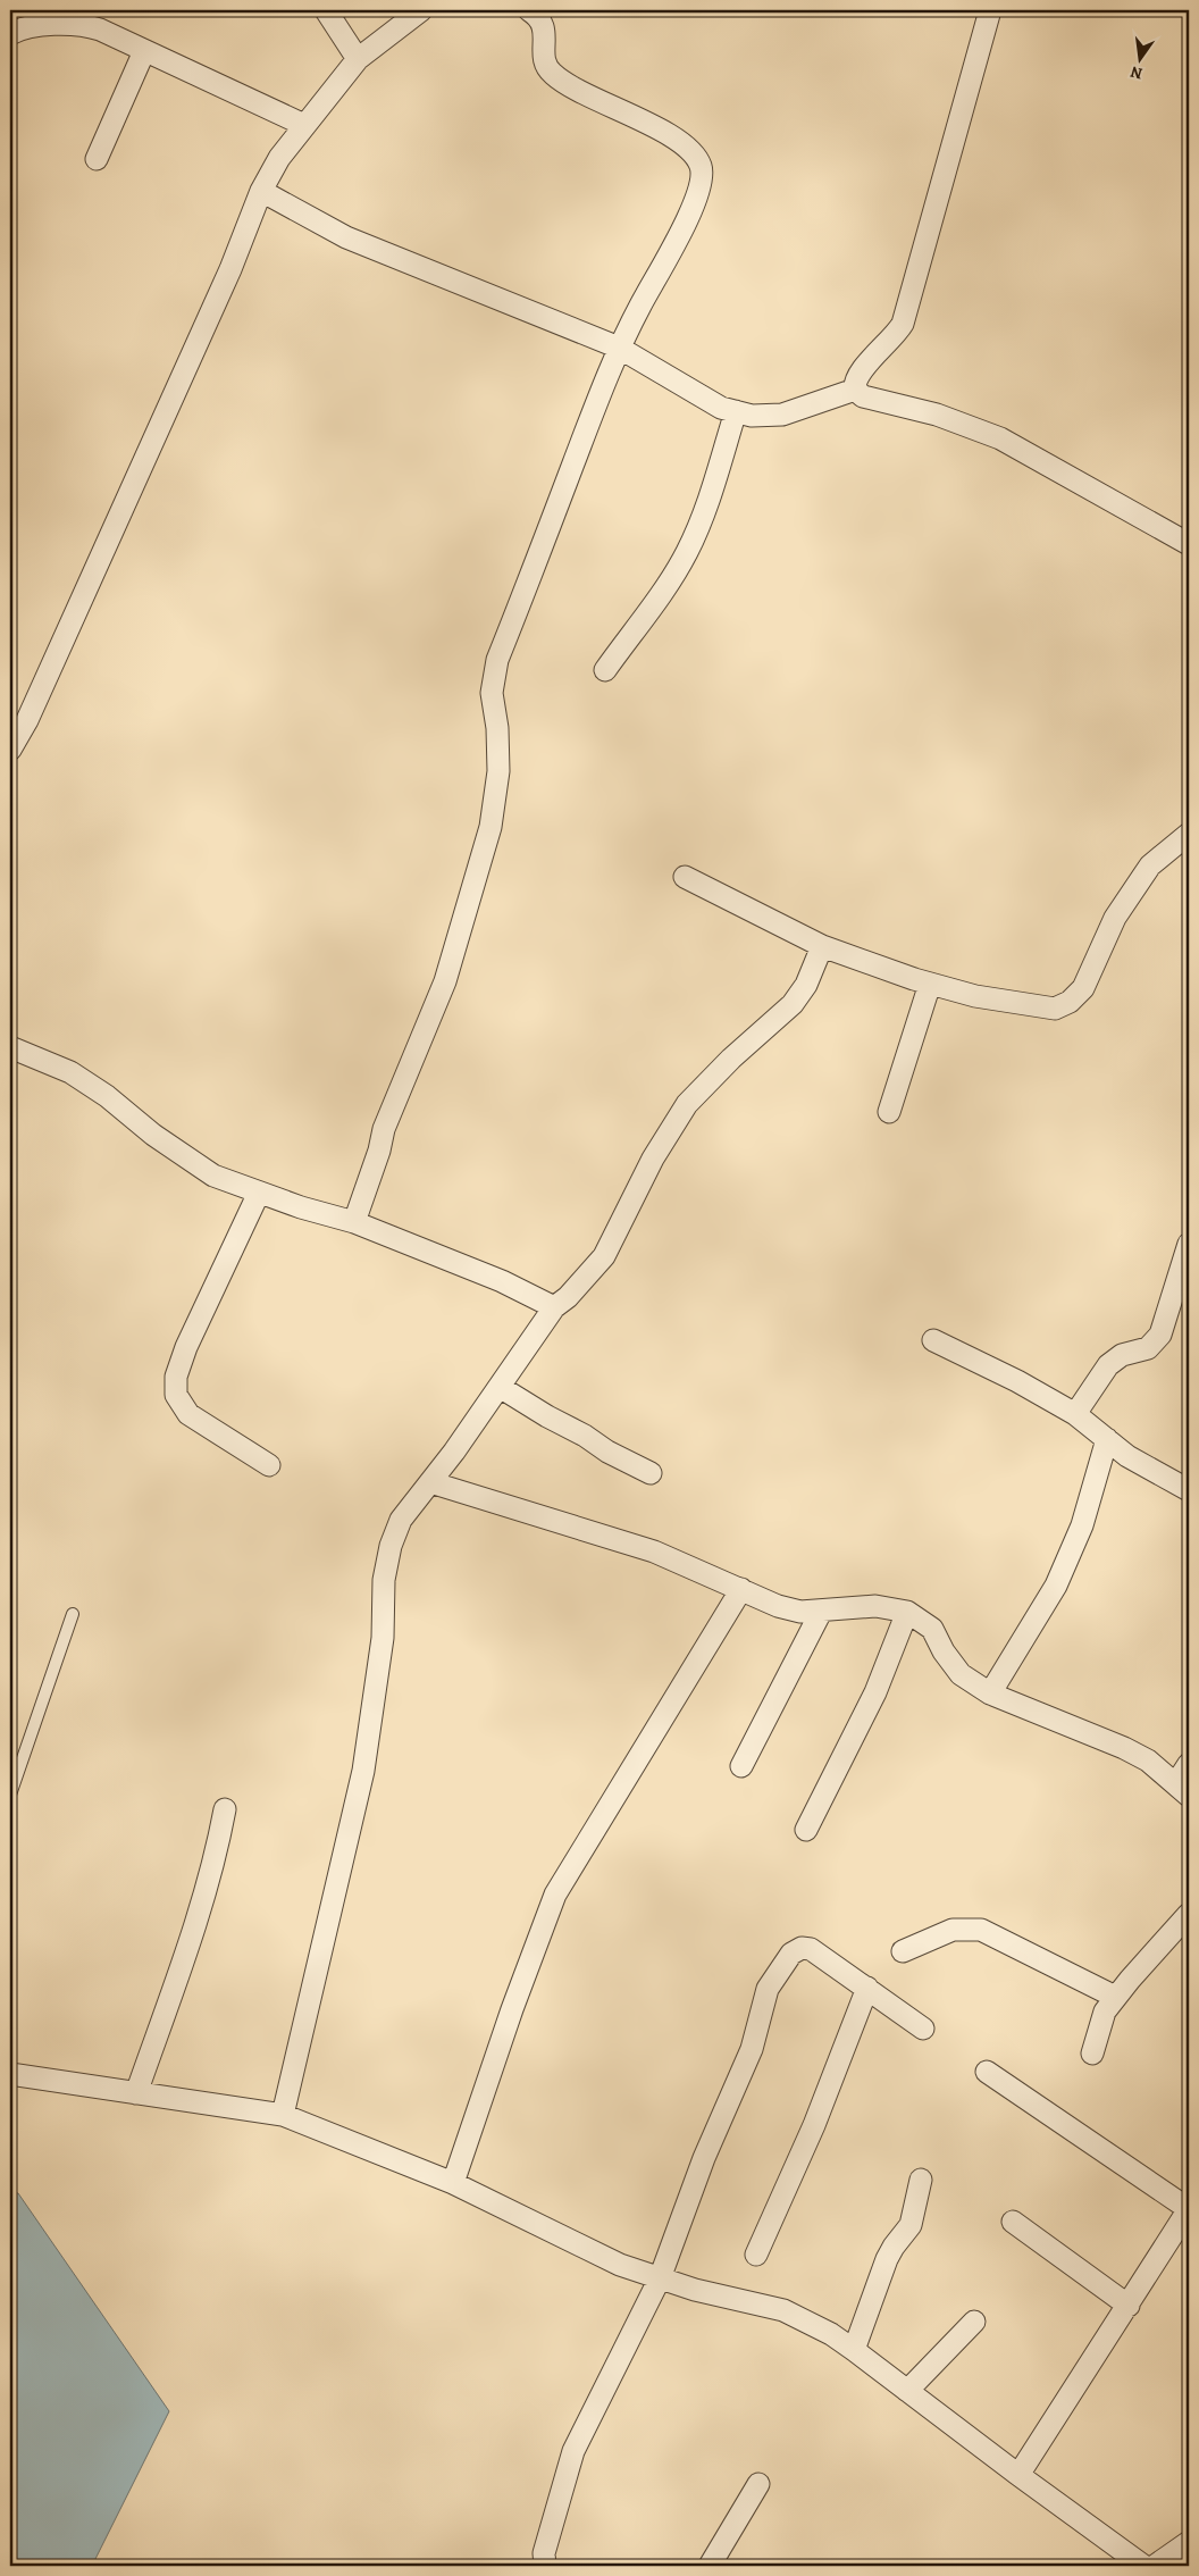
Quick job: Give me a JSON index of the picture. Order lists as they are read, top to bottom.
{
  "north": "bottom"
}
